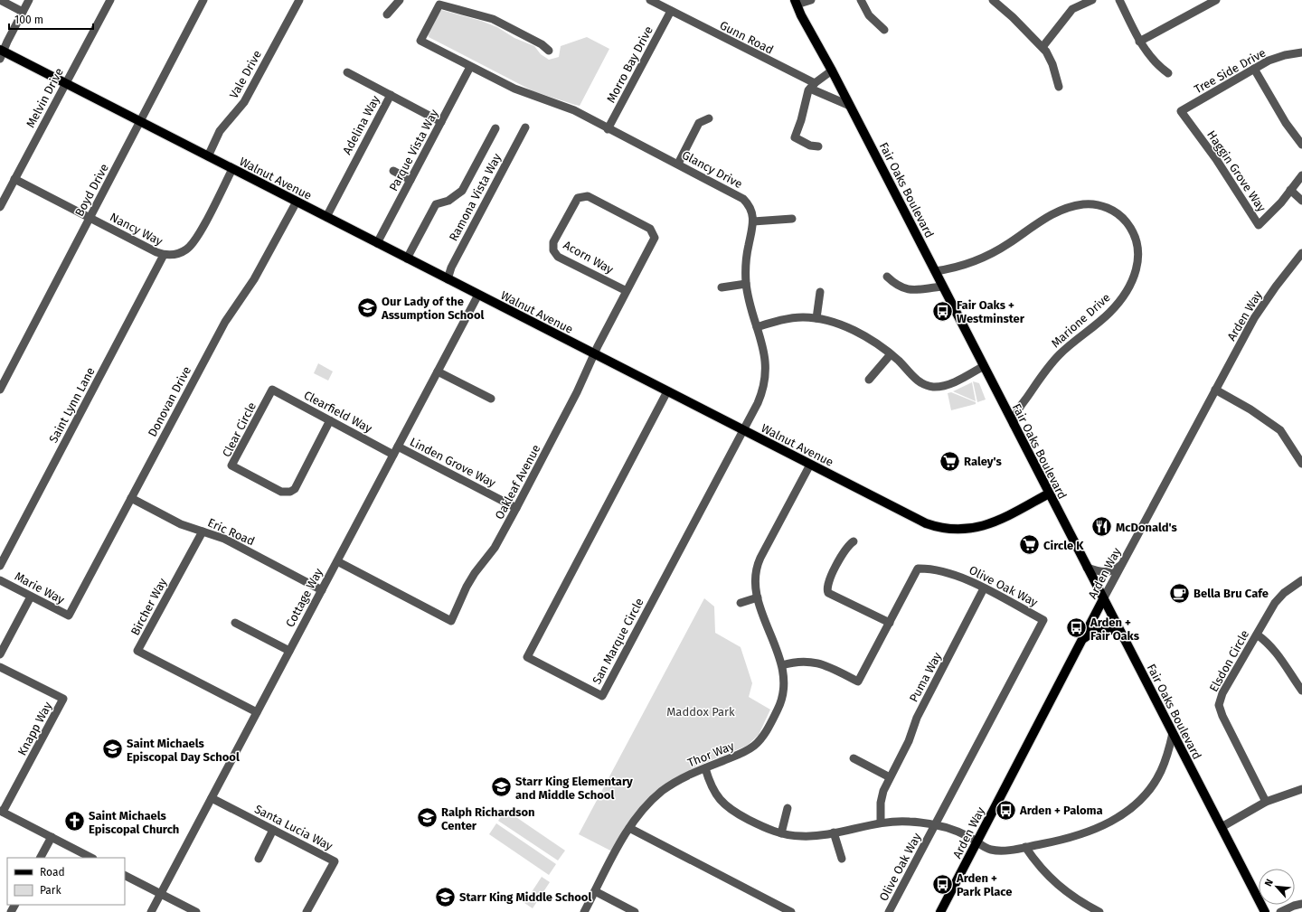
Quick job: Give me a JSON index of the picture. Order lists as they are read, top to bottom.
{
  "streets": {
    "main road": ["Walnut Avenue", "Fair Oaks Boulevard", "Arden Way"],
    "street": [
      "Gunn Road",
      "Morro Bay Drive",
      "Tree Side Drive",
      "Vale Drive",
      "Melvin Drive",
      "Adelina Way",
      "Parque Vista Way",
      "Glancy Drive",
      "Haggin Grove Way",
      "Boyd Drive",
      "Ramona Vista Way",
      "Nancy Way",
      "Acorn Way",
      "Marione Drive",
      "Donovan Drive",
      "Saint Lynn Lane",
      "Clearfield Way",
      "Clear Circle",
      "Linden Grove Way",
      "Oakleaf Avenue",
      "Eric Road",
      "Olive Oak Way",
      "Marie Way",
      "Cottage Way",
      "Bircher Way",
      "San Marque Circle",
      "Elsdon Circle",
      "Puma Way",
      "Knapp Way",
      "Thor Way",
      "Santa Lucia Way"
    ]
  },
  "crossings": [
    ["Gunn Road", "Morro Bay Drive"],
    ["Gunn Road", "Fair Oaks Boulevard"],
    ["Morro Bay Drive", "Glancy Drive"],
    ["Tree Side Drive", "Haggin Grove Way"],
    ["Vale Drive", "Walnut Avenue"],
    ["Melvin Drive", "Walnut Avenue"],
    ["Melvin Drive", "Nancy Way"],
    ["Adelina Way", "Parque Vista Way"],
    ["Adelina Way", "Walnut Avenue"],
    ["Parque Vista Way", "Glancy Drive"],
    ["Parque Vista Way", "Walnut Avenue"],
    ["Walnut Avenue", "Boyd Drive"],
    ["Walnut Avenue", "Fair Oaks Boulevard"],
    ["Walnut Avenue", "Ramona Vista Way"],
    ["Walnut Avenue", "Nancy Way"],
    ["Walnut Avenue", "Donovan Drive"],
    ["Walnut Avenue", "Oakleaf Avenue"],
    ["Walnut Avenue", "Cottage Way"],
    ["Walnut Avenue", "San Marque Circle"],
    ["Walnut Avenue", "Thor Way"],
    ["Boyd Drive", "Nancy Way"],
    ["Fair Oaks Boulevard", "Arden Way"],
    ["Fair Oaks Boulevard", "Marione Drive"],
    ["Nancy Way", "Saint Lynn Lane"],
    ["Acorn Way", "Oakleaf Avenue"],
    ["Donovan Drive", "Eric Road"],
    ["Donovan Drive", "Marie Way"],
    ["Clearfield Way", "Clear Circle"],
    ["Clearfield Way", "Cottage Way"],
    ["Linden Grove Way", "Oakleaf Avenue"],
    ["Linden Grove Way", "Cottage Way"],
    ["Oakleaf Avenue", "Cottage Way"],
    ["Eric Road", "Cottage Way"],
    ["Eric Road", "Bircher Way"],
    ["Olive Oak Way", "Puma Way"],
    ["Olive Oak Way", "Thor Way"],
    ["Cottage Way", "Bircher Way"],
    ["Cottage Way", "Santa Lucia Way"]
  ],
  "parks": ["Maddox Park"],
  "places": {
    "school or university": [
      "Our Lady of the Assumption School",
      "Saint Michaels Episcopal Day School",
      "Starr King Elementary and Middle School",
      "Ralph Richardson Center",
      "Starr King Middle School"
    ],
    "bus stop": [
      "Fair Oaks + Westminster",
      "Arden + Fair Oaks",
      "Arden + Paloma",
      "Arden + Park Place"
    ],
    "supermarket": ["Raley's", "Circle K"],
    "restaurant": ["McDonald's"],
    "cafe": ["Bella Bru Cafe"],
    "church": ["Saint Michaels Episcopal Church"]
  },
  "legend": ["Road", "Park"],
  "scale_bar": "100 m",
  "north": "top left"
}
